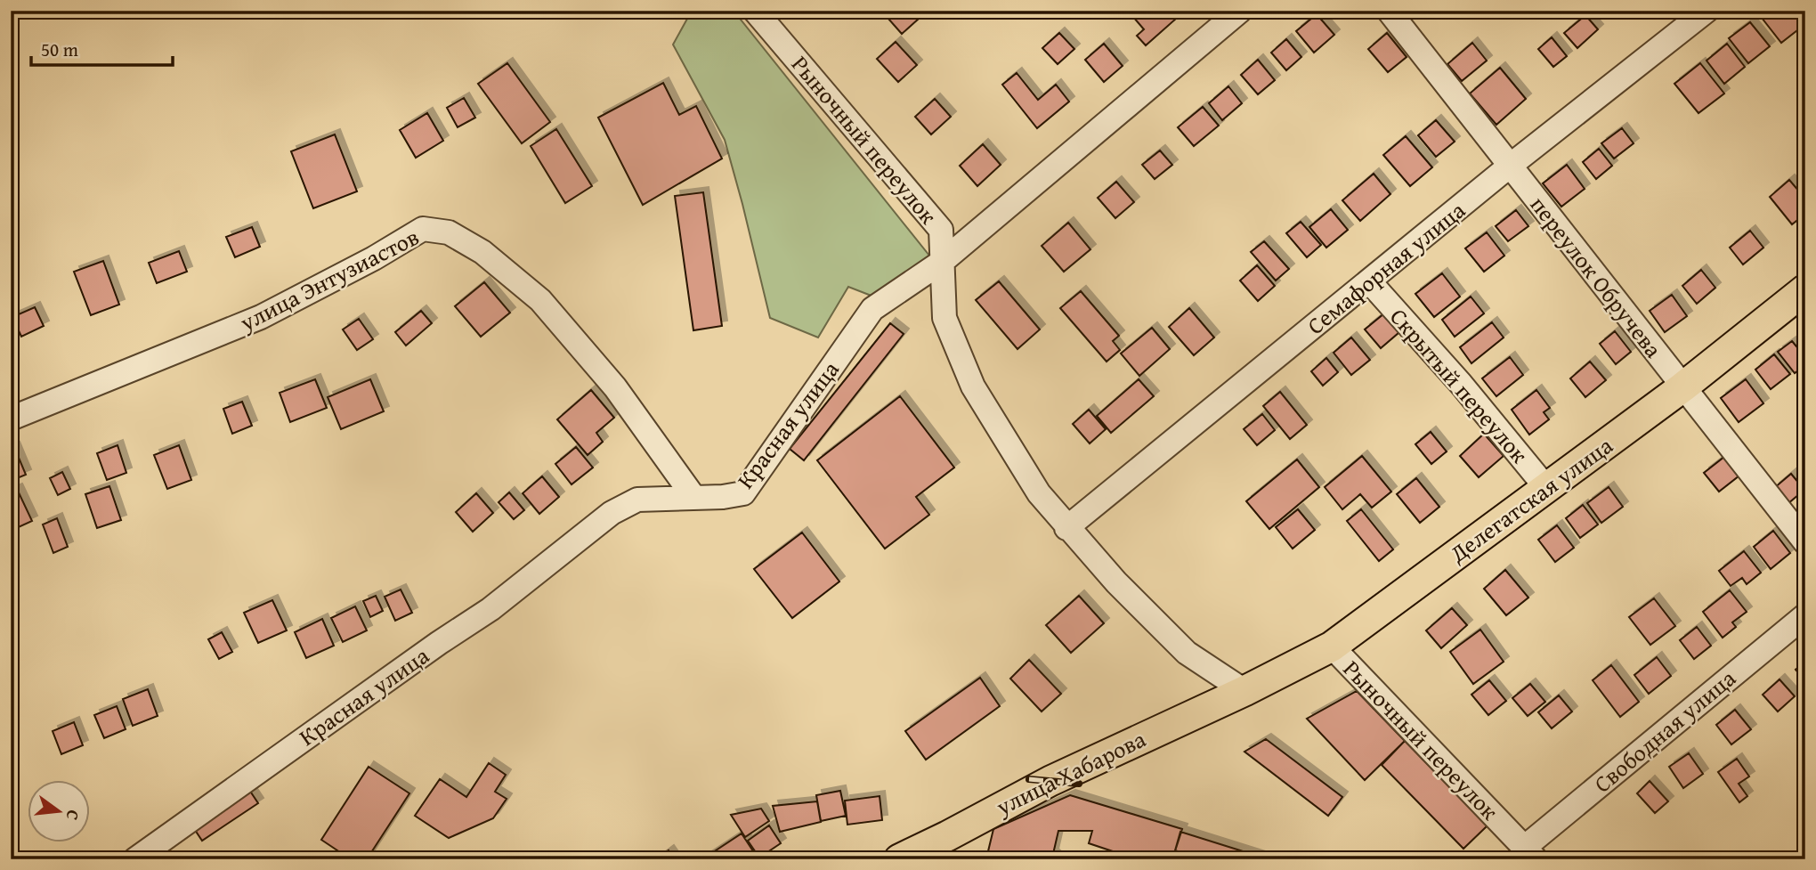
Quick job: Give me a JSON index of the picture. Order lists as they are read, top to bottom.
{
  "streets": {
    "main road": ["Делегатская улица", "улица Хабарова"],
    "street": [
      "Рыночный переулок",
      "Семафорная улица",
      "переулок Обручева",
      "улица Энтузиастов",
      "Скрытый переулок",
      "Красная улица",
      "Свободная улица"
    ]
  },
  "crossings": [
    ["Рыночный переулок", "Семафорная улица"],
    ["Рыночный переулок", "Красная улица"],
    ["Рыночный переулок", "Делегатская улица"],
    ["Рыночный переулок", "Свободная улица"],
    ["Рыночный переулок", "улица Хабарова"],
    ["Семафорная улица", "переулок Обручева"],
    ["Семафорная улица", "Скрытый переулок"],
    ["переулок Обручева", "Делегатская улица"],
    ["улица Энтузиастов", "Красная улица"],
    ["Скрытый переулок", "Делегатская улица"],
    ["Делегатская улица", "улица Хабарова"]
  ],
  "scale_bar": "50 m",
  "north": "right"
}
